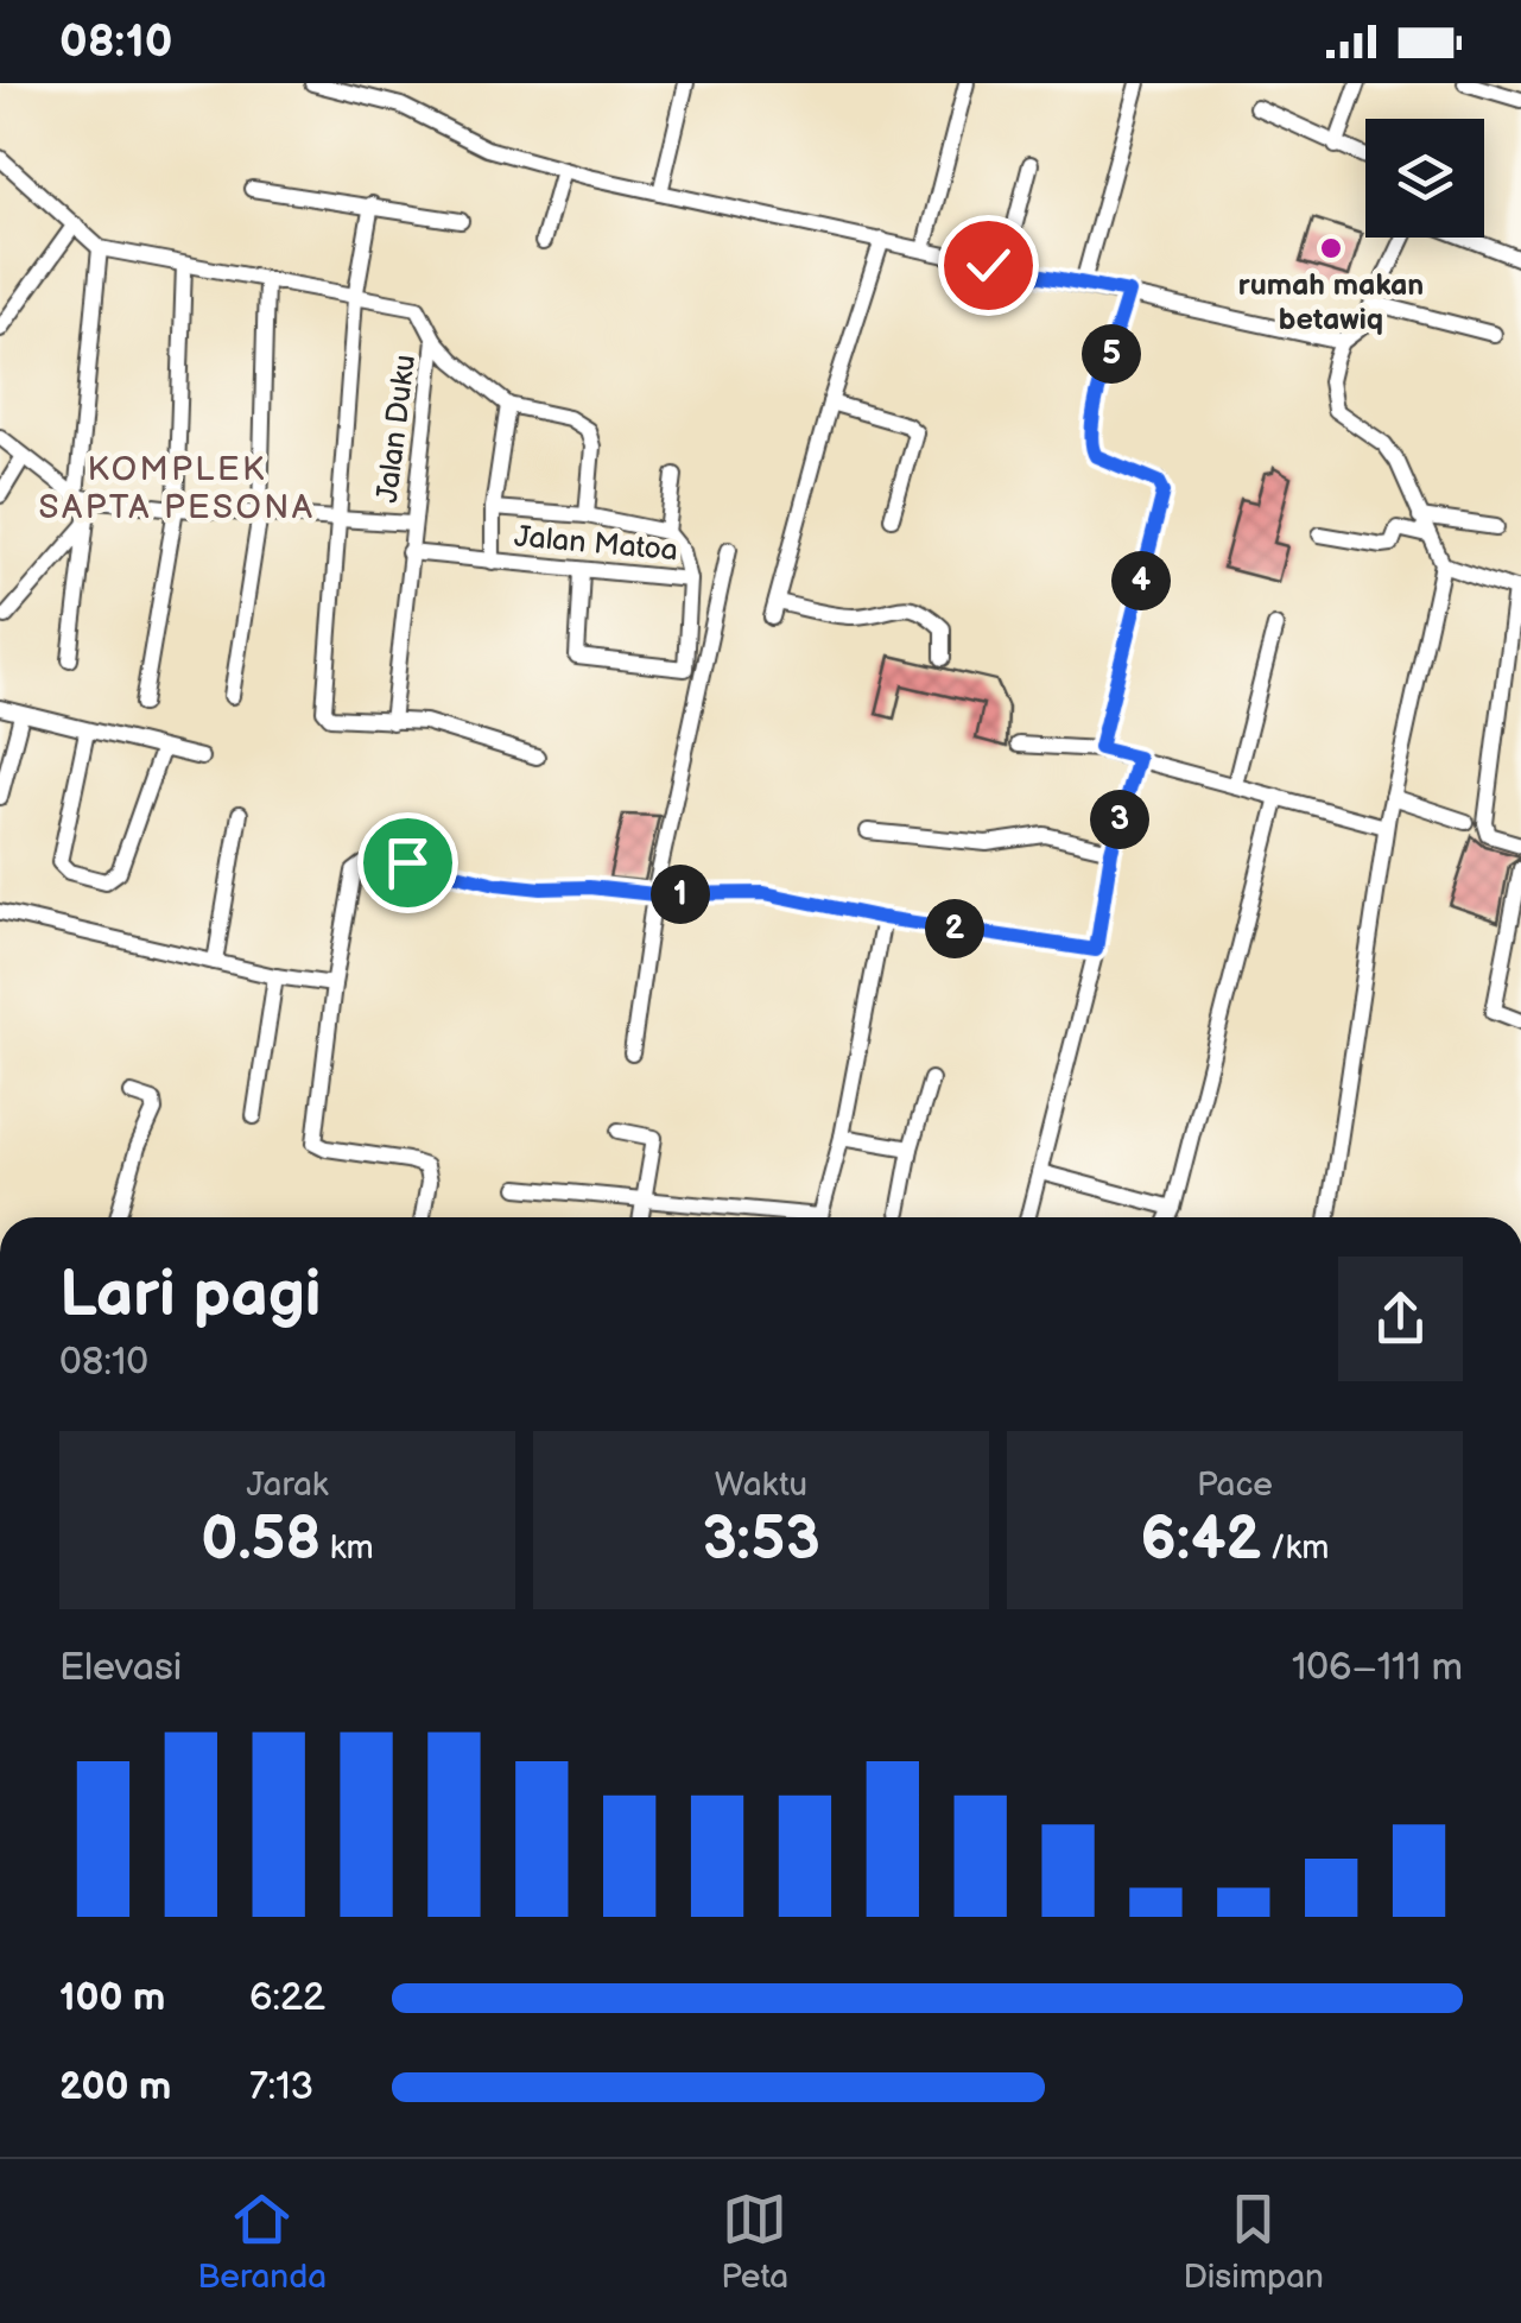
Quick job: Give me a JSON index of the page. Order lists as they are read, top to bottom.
{
  "streets": {
    "street": ["Jalan Duku", "Jalan Matoa"]
  },
  "crossings": [
    ["Jalan Duku", "Jalan Matoa"]
  ],
  "districts": ["KOMPLEK SAPTA PESONA"],
  "places": ["rumah makan betawiq"],
  "page": {
    "status": "08:10",
    "pins": [
      "5",
      "4",
      "3",
      "1",
      "2"
    ],
    "heading": ["Lari pagi", "08:10"],
    "stats": [
      ["Jarak", "0.58 km"],
      ["Waktu", "3:53"],
      ["Pace", "6:42 /km"]
    ],
    "chart": ["Elevasi", "106–111 m"],
    "list": [
      {
        "name": "100 m",
        "note": "6:22"
      },
      {
        "name": "200 m",
        "note": "7:13"
      }
    ],
    "tabs": ["Beranda", "Peta", "Disimpan"]
  }
}
